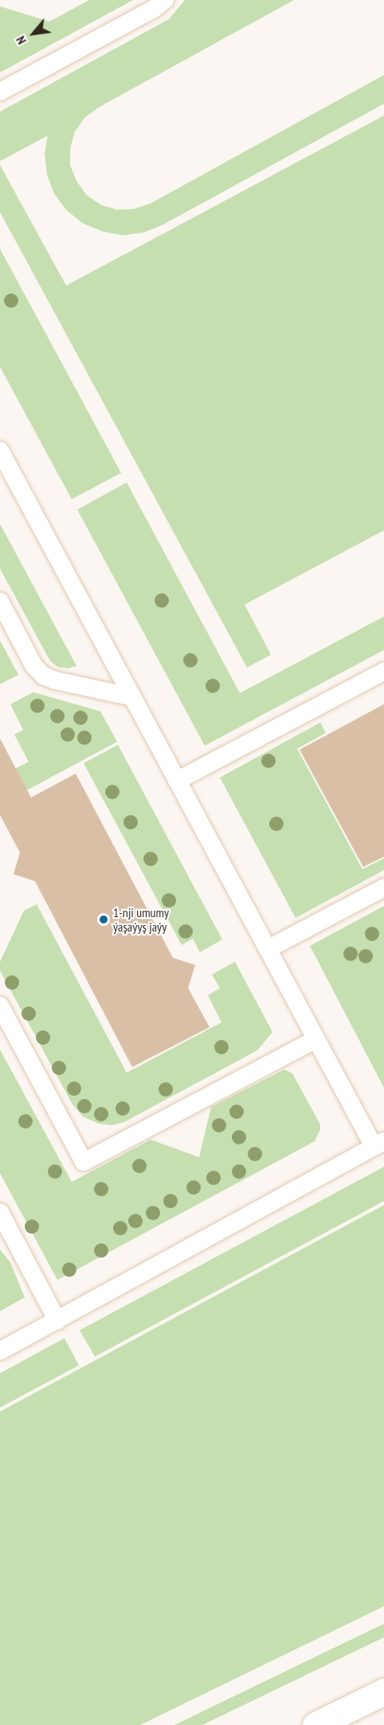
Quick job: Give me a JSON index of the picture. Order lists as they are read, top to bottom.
{
  "places": ["1-nji umumy ýaşaýyş jaýy"],
  "north": "bottom left"
}
